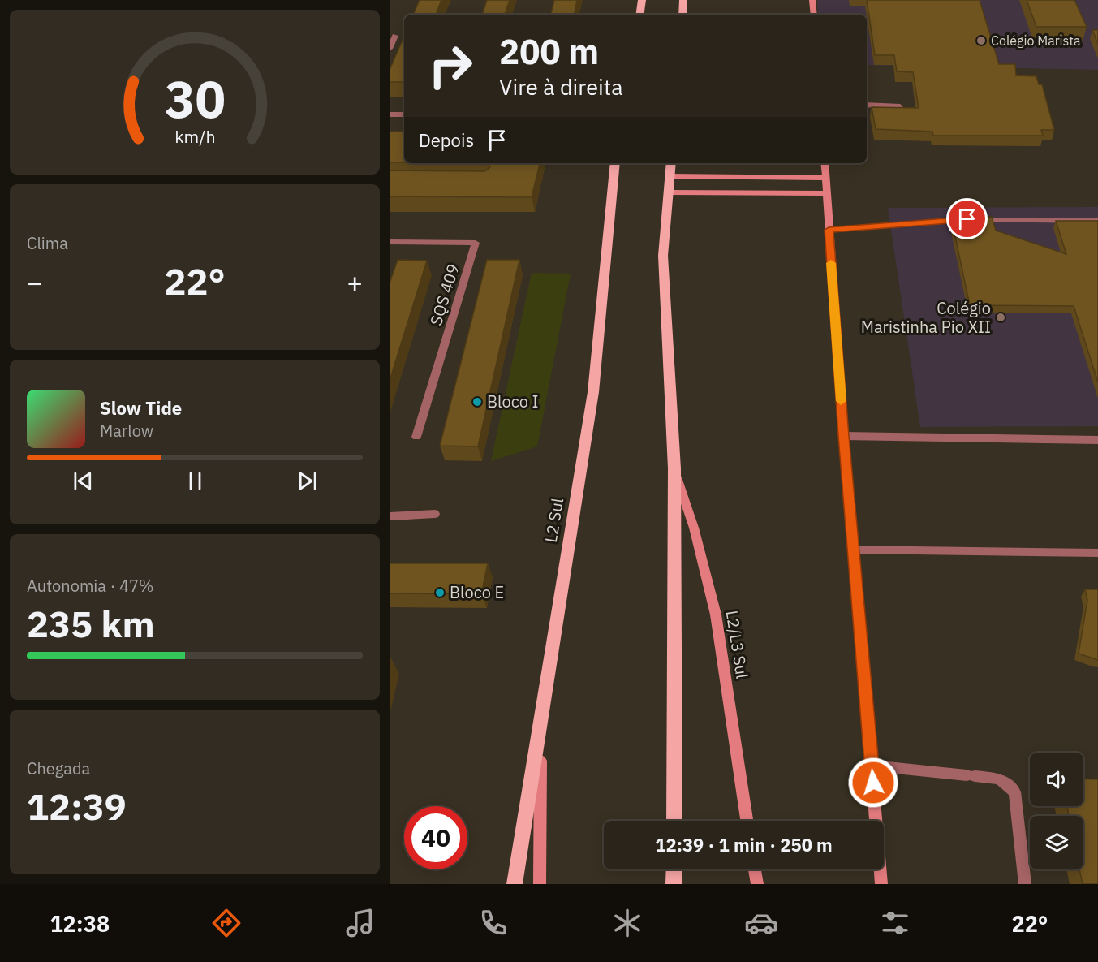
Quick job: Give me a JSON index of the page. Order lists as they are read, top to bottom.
{
  "streets": {
    "main road": ["L2 Sul"],
    "street": ["SQS 409", "L2/L3 Sul"]
  },
  "places": [
    "Colégio Marista",
    "Colégio Maristinha Pio XII",
    "Bloco I",
    "Bloco E"
  ],
  "page": {
    "turn": ["200 m", "Vire à direita"],
    "then": "Depois",
    "tile": [
      "Clima",
      ["Autonomia · 47%", "235 km"],
      ["Chegada", "12:39"]
    ],
    "heat": ["−", "22°", "+"],
    "song": ["Slow Tide", "Marlow"],
    "limit": "40",
    "trip": "12:39 · 1 min · 250 m",
    "tabs": ["12:38", "22°"],
    "gauge": ["30", "km/h"]
  }
}
